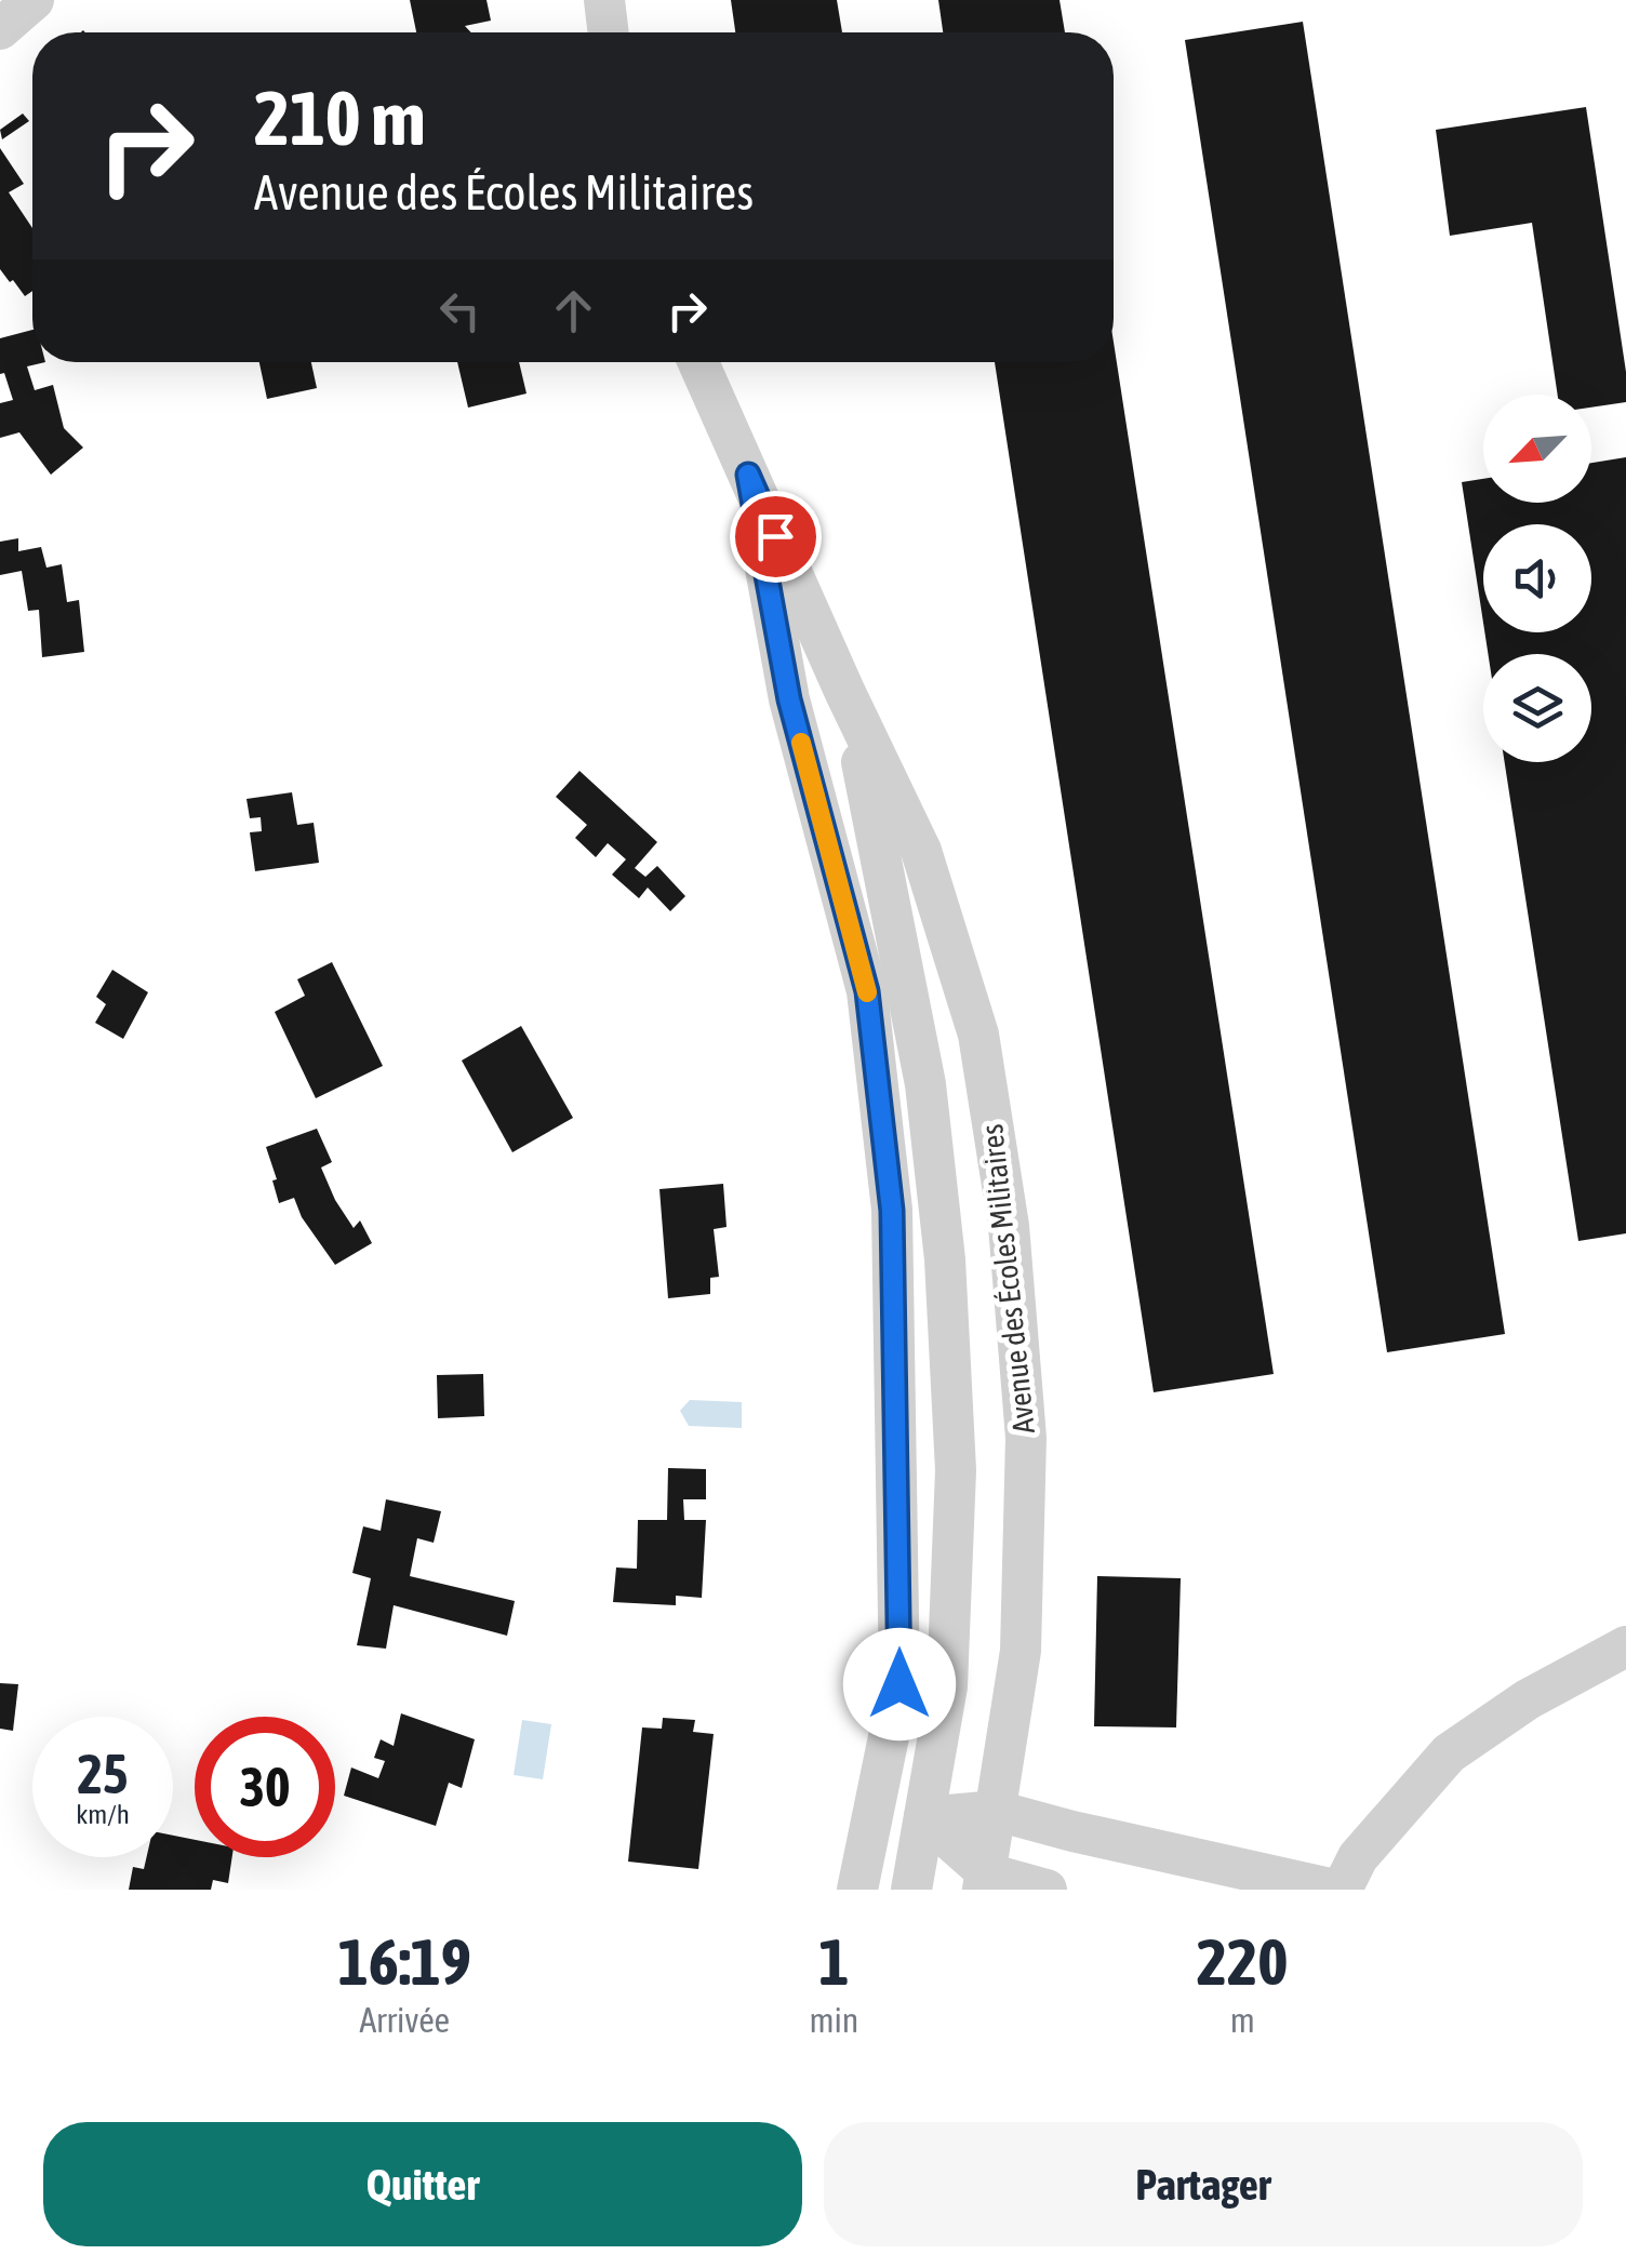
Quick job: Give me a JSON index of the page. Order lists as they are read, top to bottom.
{
  "streets": {
    "street": ["Avenue des Écoles Militaires"]
  },
  "north": "bottom left",
  "page": {
    "turn": ["210 m", "Avenue des Écoles Militaires"],
    "speed": "25 km/h",
    "limit": "30",
    "eta": [
      "16:19",
      "Arrivée",
      "1",
      "min",
      "220",
      "m"
    ],
    "buttons": ["Quitter", "Partager"]
  }
}
